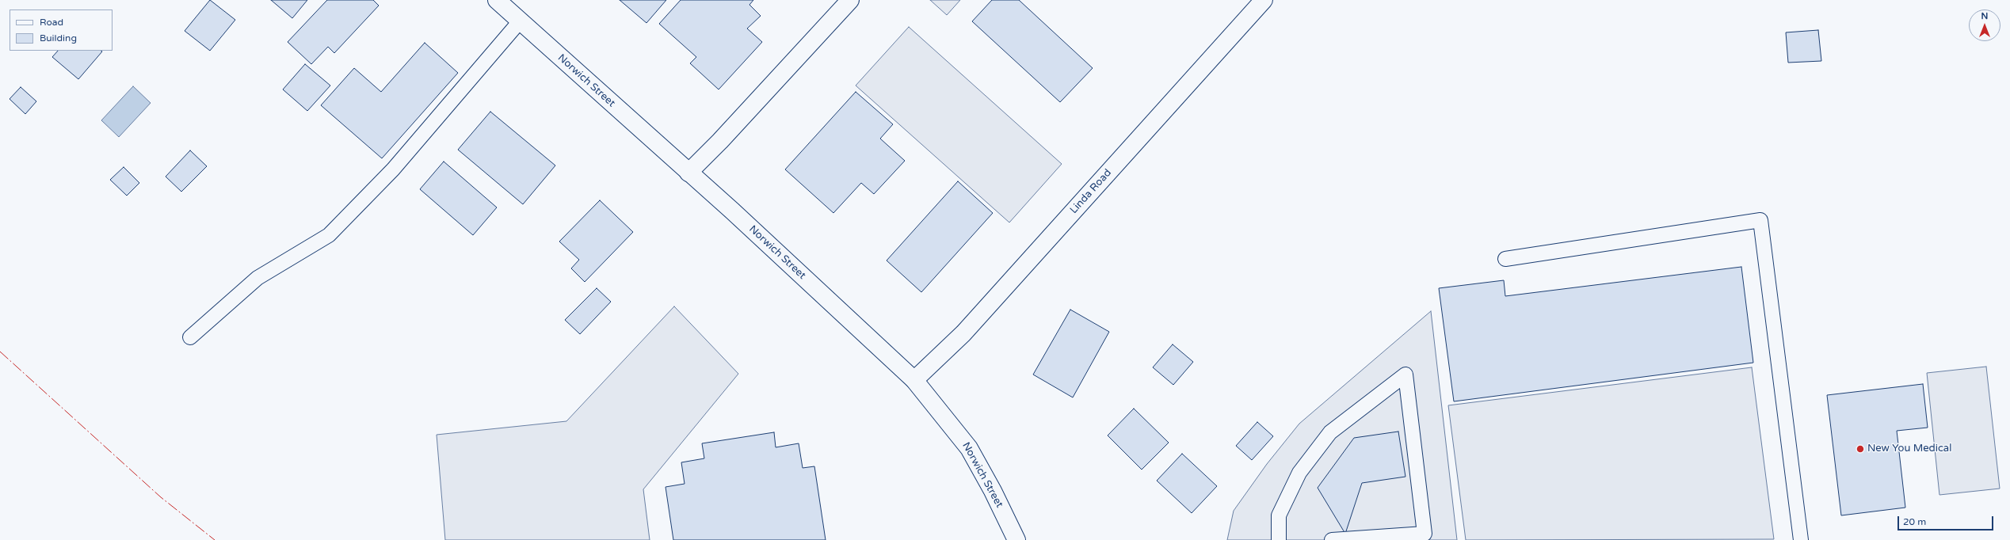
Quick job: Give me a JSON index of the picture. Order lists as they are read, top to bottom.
{
  "streets": {
    "main road": ["Norwich Street", "Linda Road"]
  },
  "crossings": [
    ["Norwich Street", "Linda Road"]
  ],
  "places": ["New You Medical"],
  "legend": ["Road", "Building"],
  "scale_bar": "20 m",
  "north": "top"
}
